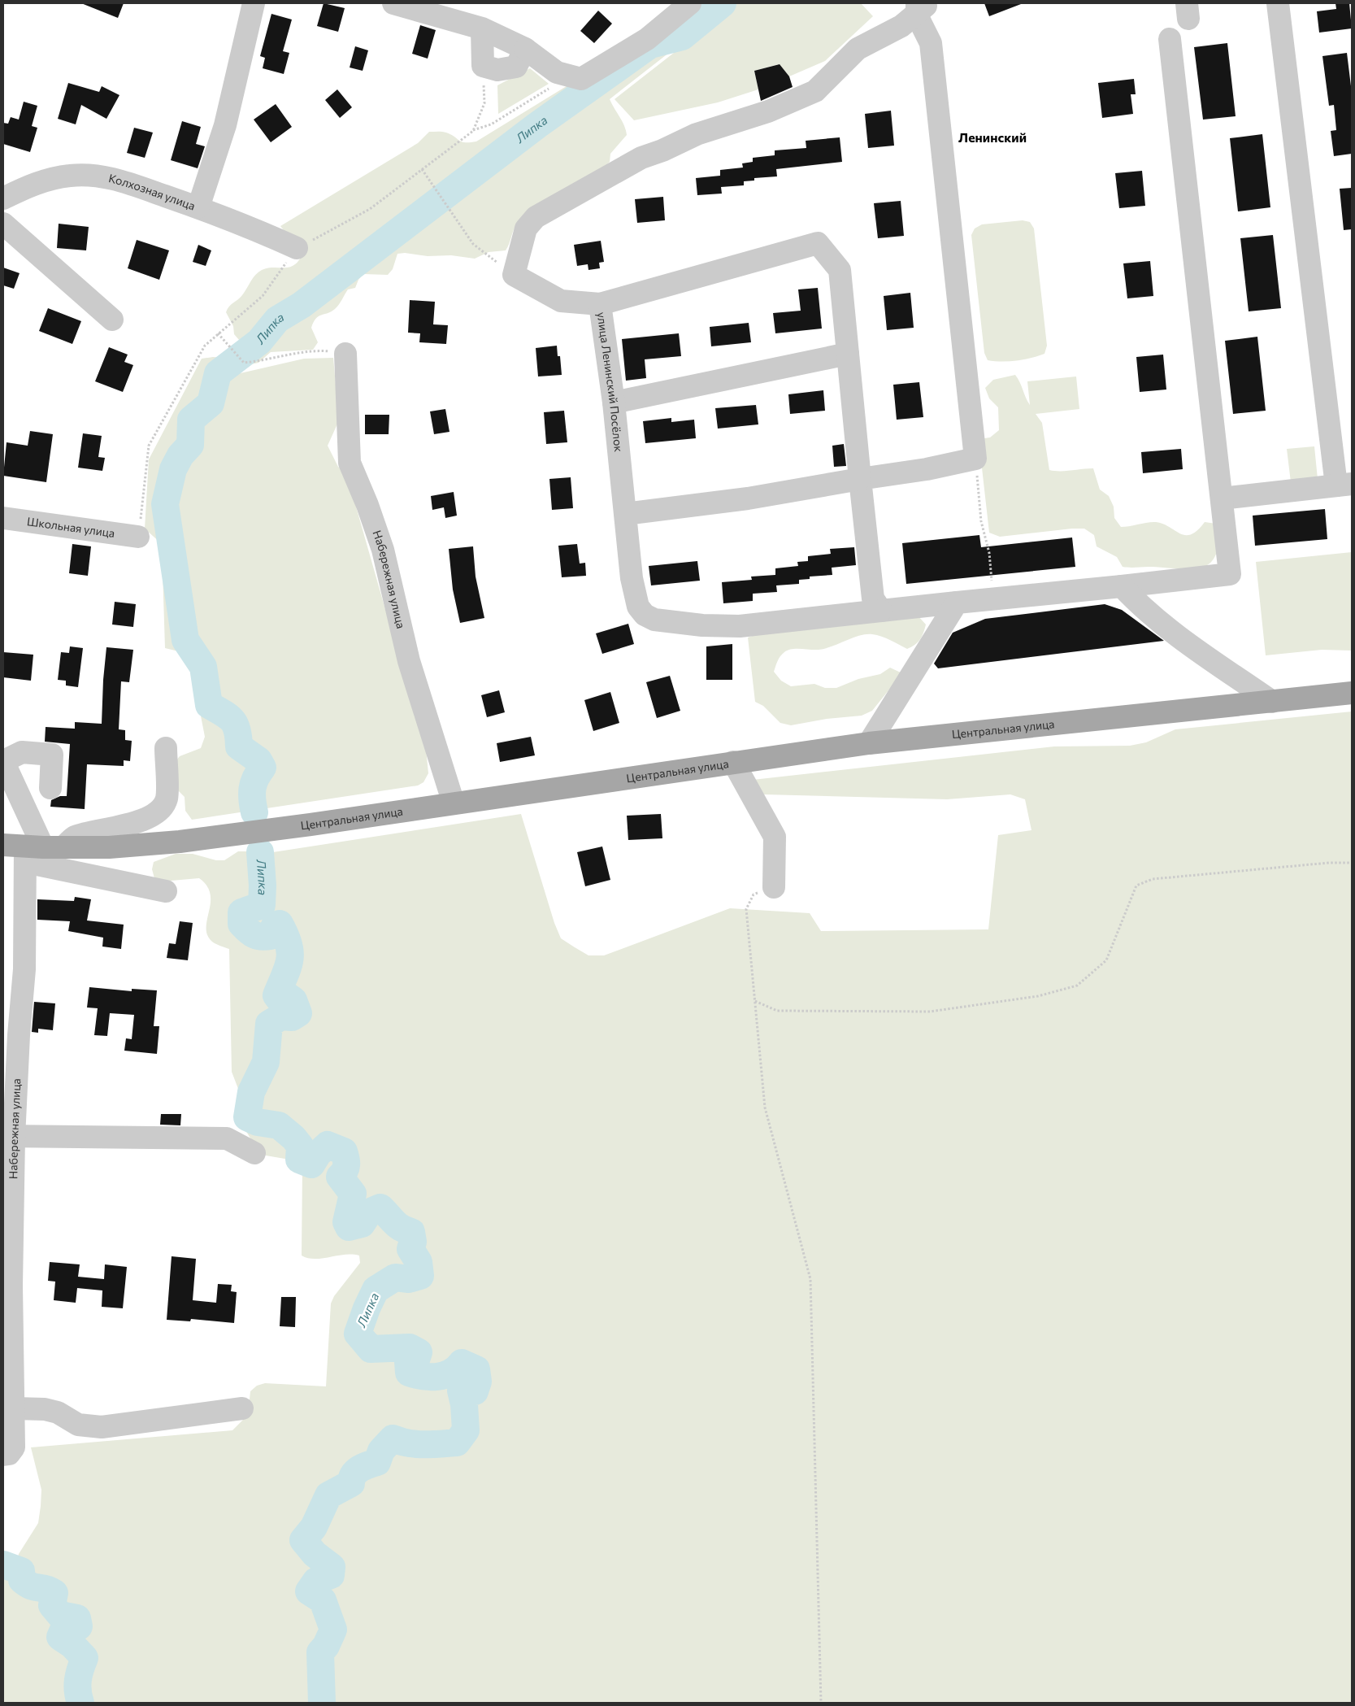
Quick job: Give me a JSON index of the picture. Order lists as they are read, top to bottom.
{
  "streets": {
    "main road": ["Центральная улица"],
    "street": [
      "Колхозная улица",
      "улица Ленинский Посёлок",
      "Школьная улица",
      "Набережная улица"
    ]
  },
  "crossings": [
    ["Набережная улица", "Центральная улица"]
  ],
  "districts": ["Ленинский"],
  "water": ["Липка"]
}
